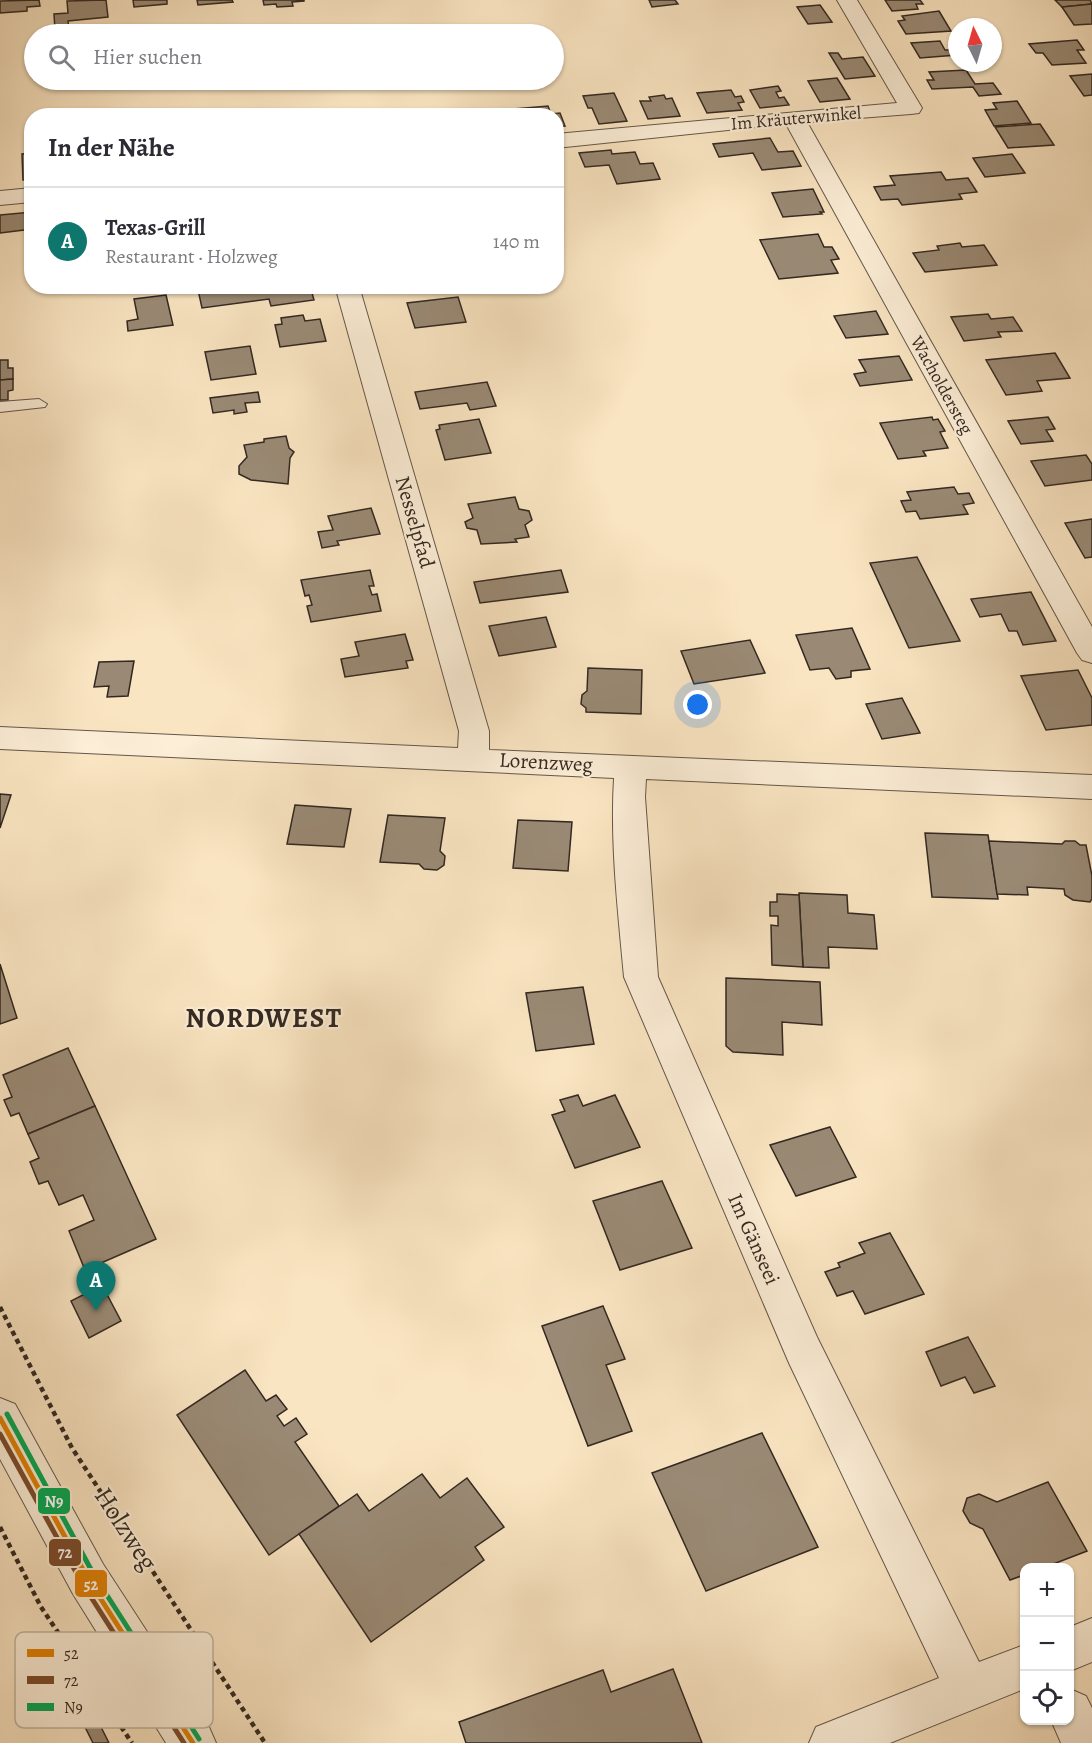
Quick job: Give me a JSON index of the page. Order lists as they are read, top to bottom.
{
  "streets": {
    "street": [
      "Im Kräuterwinkel",
      "Wacholdersteg",
      "Nesselpfad",
      "Lorenzweg",
      "Im Gänseei"
    ],
    "path": ["Holzweg"]
  },
  "crossings": [
    ["Im Kräuterwinkel", "Wacholdersteg"],
    ["Nesselpfad", "Lorenzweg"],
    ["Lorenzweg", "Im Gänseei"]
  ],
  "districts": ["NORDWEST"],
  "lines": ["transit line N9", "transit line 52", "transit line 72"],
  "legend": ["52", "72", "N9"],
  "north": "top",
  "page": {
    "search": "Hier suchen",
    "heading": "In der Nähe",
    "list": [
      {
        "mark": "A",
        "name": "Texas-Grill",
        "note": "Restaurant · Holzweg",
        "value": "140 m"
      }
    ],
    "pins": "A",
    "map_buttons": ["+", "−"]
  }
}
